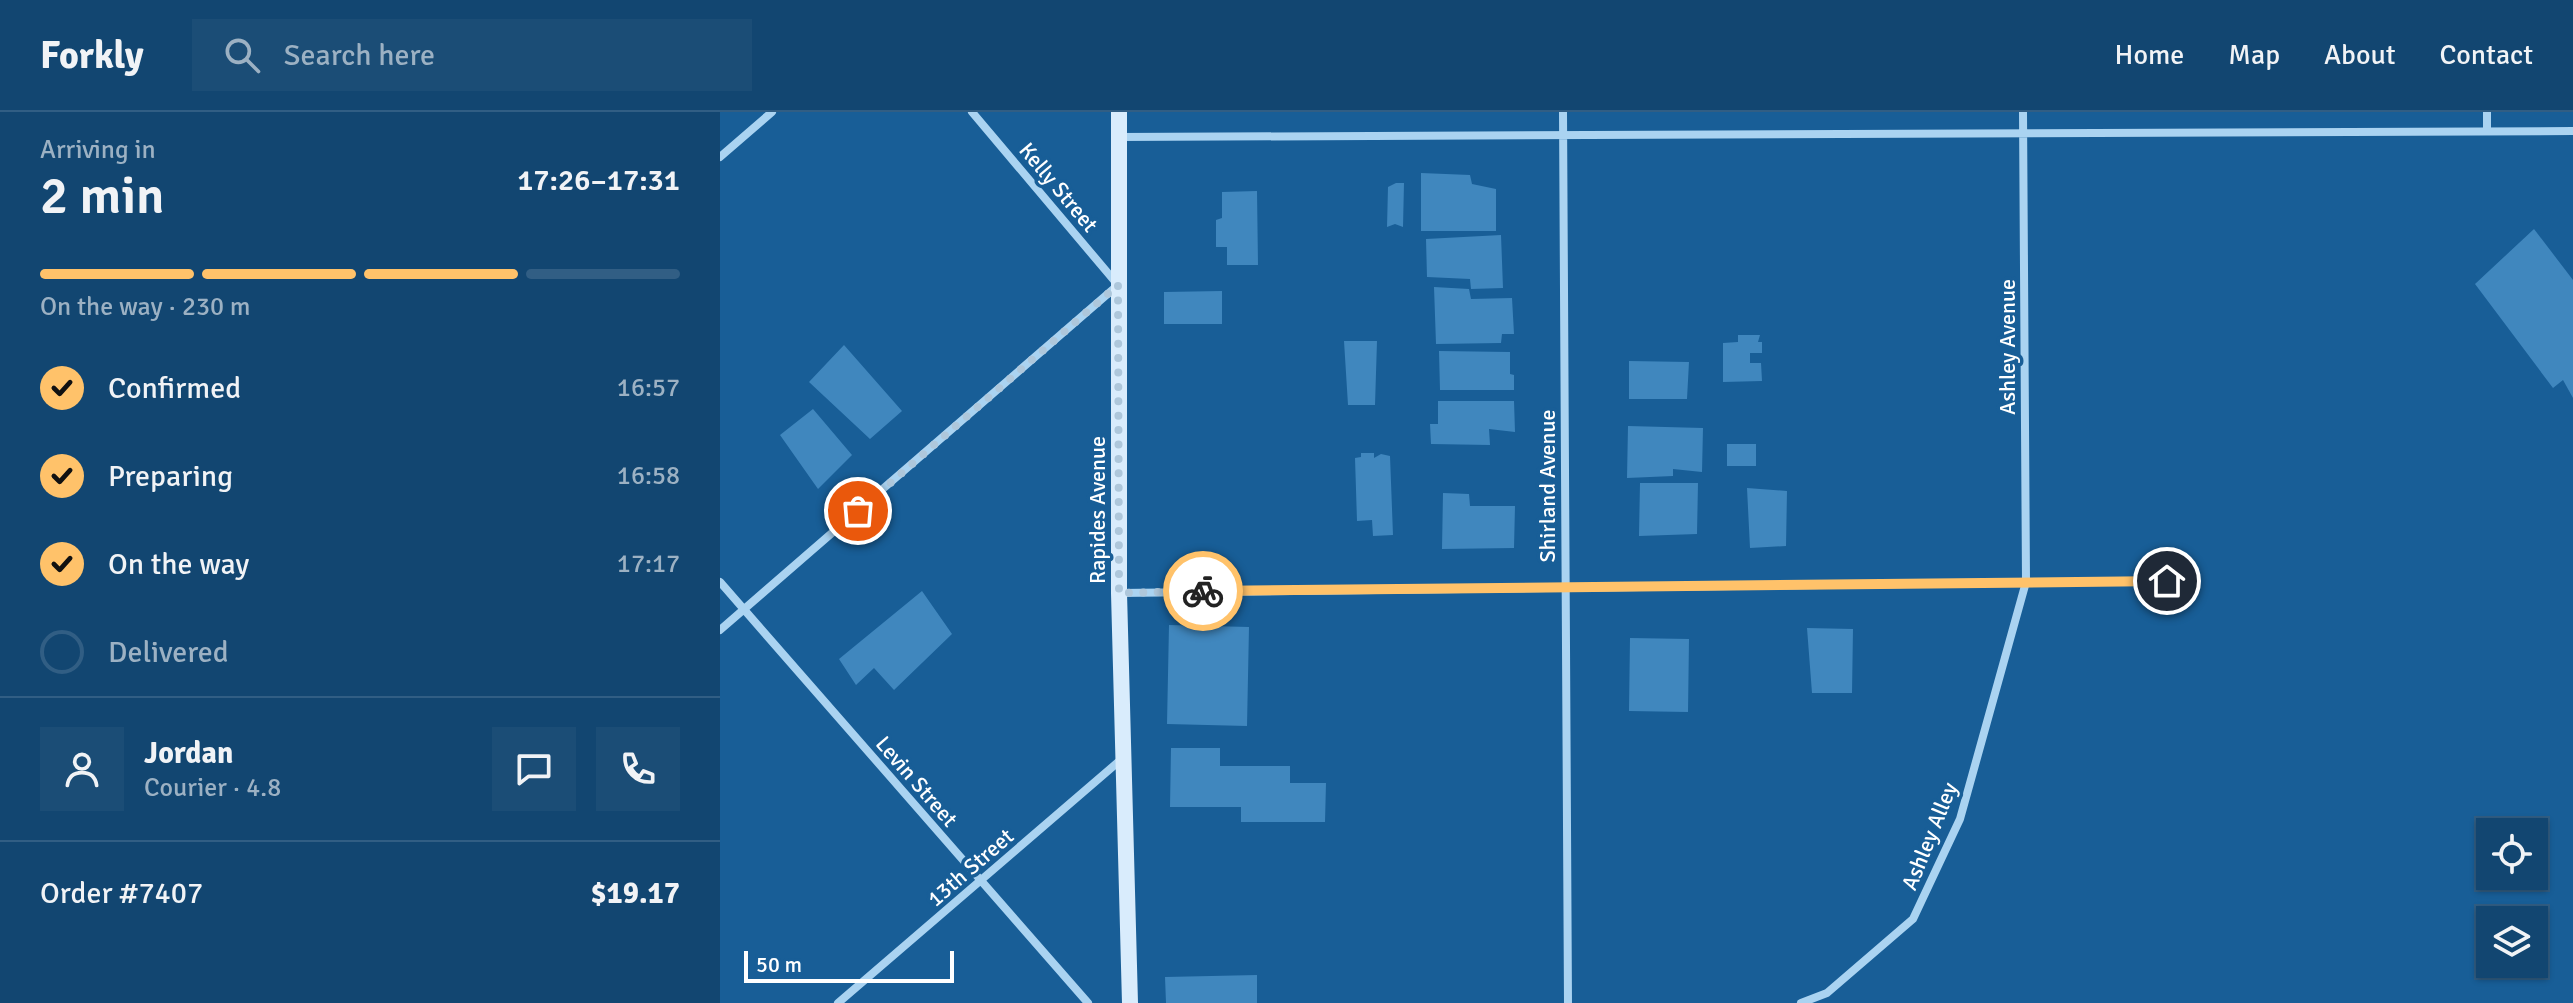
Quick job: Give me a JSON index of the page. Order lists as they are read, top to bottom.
{
  "streets": {
    "main road": ["Rapides Avenue"],
    "street": [
      "Kelly Street",
      "Ashley Avenue",
      "Shirland Avenue",
      "Levin Street",
      "Ashley Alley",
      "13th Street"
    ]
  },
  "crossings": [
    ["Kelly Street", "Rapides Avenue"],
    ["Ashley Avenue", "Ashley Alley"],
    ["Rapides Avenue", "13th Street"],
    ["Levin Street", "13th Street"]
  ],
  "scale_bar": "50 m",
  "page": {
    "header": "Forkly",
    "search": "Search here",
    "nav": [
      "Home",
      "Map",
      "About",
      "Contact"
    ],
    "heading": ["2 min", "Arriving in", "17:26–17:31"],
    "panel": [
      "Jordan",
      "Courier · 4.8",
      "Order #7407",
      "$19.17"
    ],
    "bar": "On the way · 230 m",
    "list": [
      ["Confirmed", "16:57"],
      ["Preparing", "16:58"],
      ["On the way", "17:17"],
      "Delivered"
    ],
    "scale": "50 m"
  }
}
